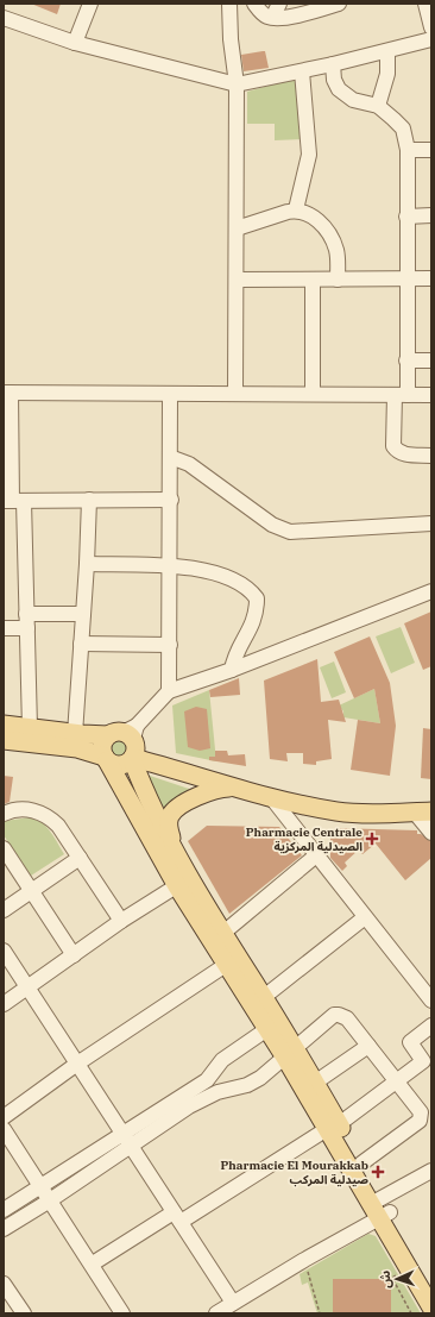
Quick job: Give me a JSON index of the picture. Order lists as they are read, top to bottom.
{
  "places": {
    "health": ["Pharmacie Centrale الصيدلية المركزية", "Pharmacie El Mourakkab صيدلية المركب"]
  },
  "north": "left"
}
